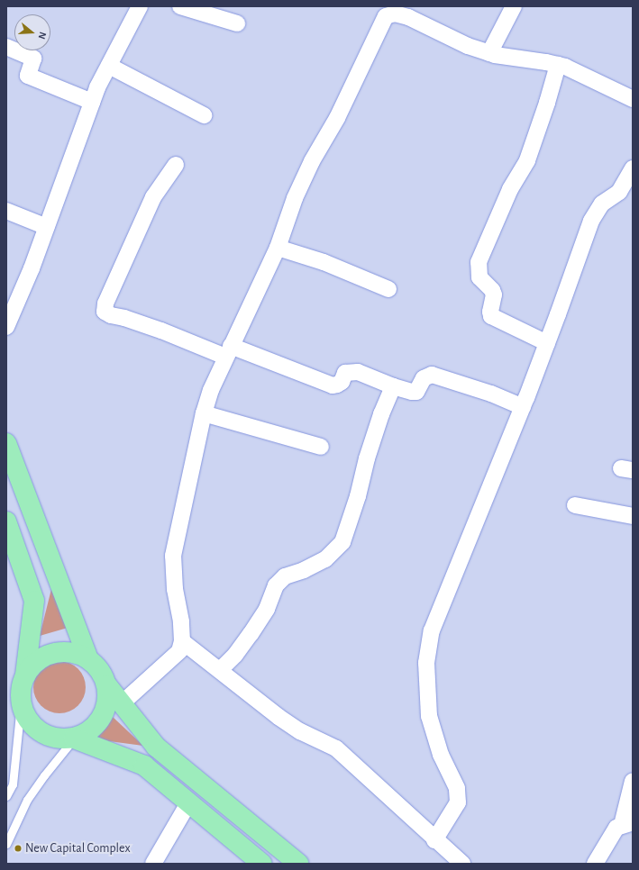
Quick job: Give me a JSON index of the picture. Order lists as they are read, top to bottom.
{
  "places": ["New Capital Complex"],
  "north": "right"
}
